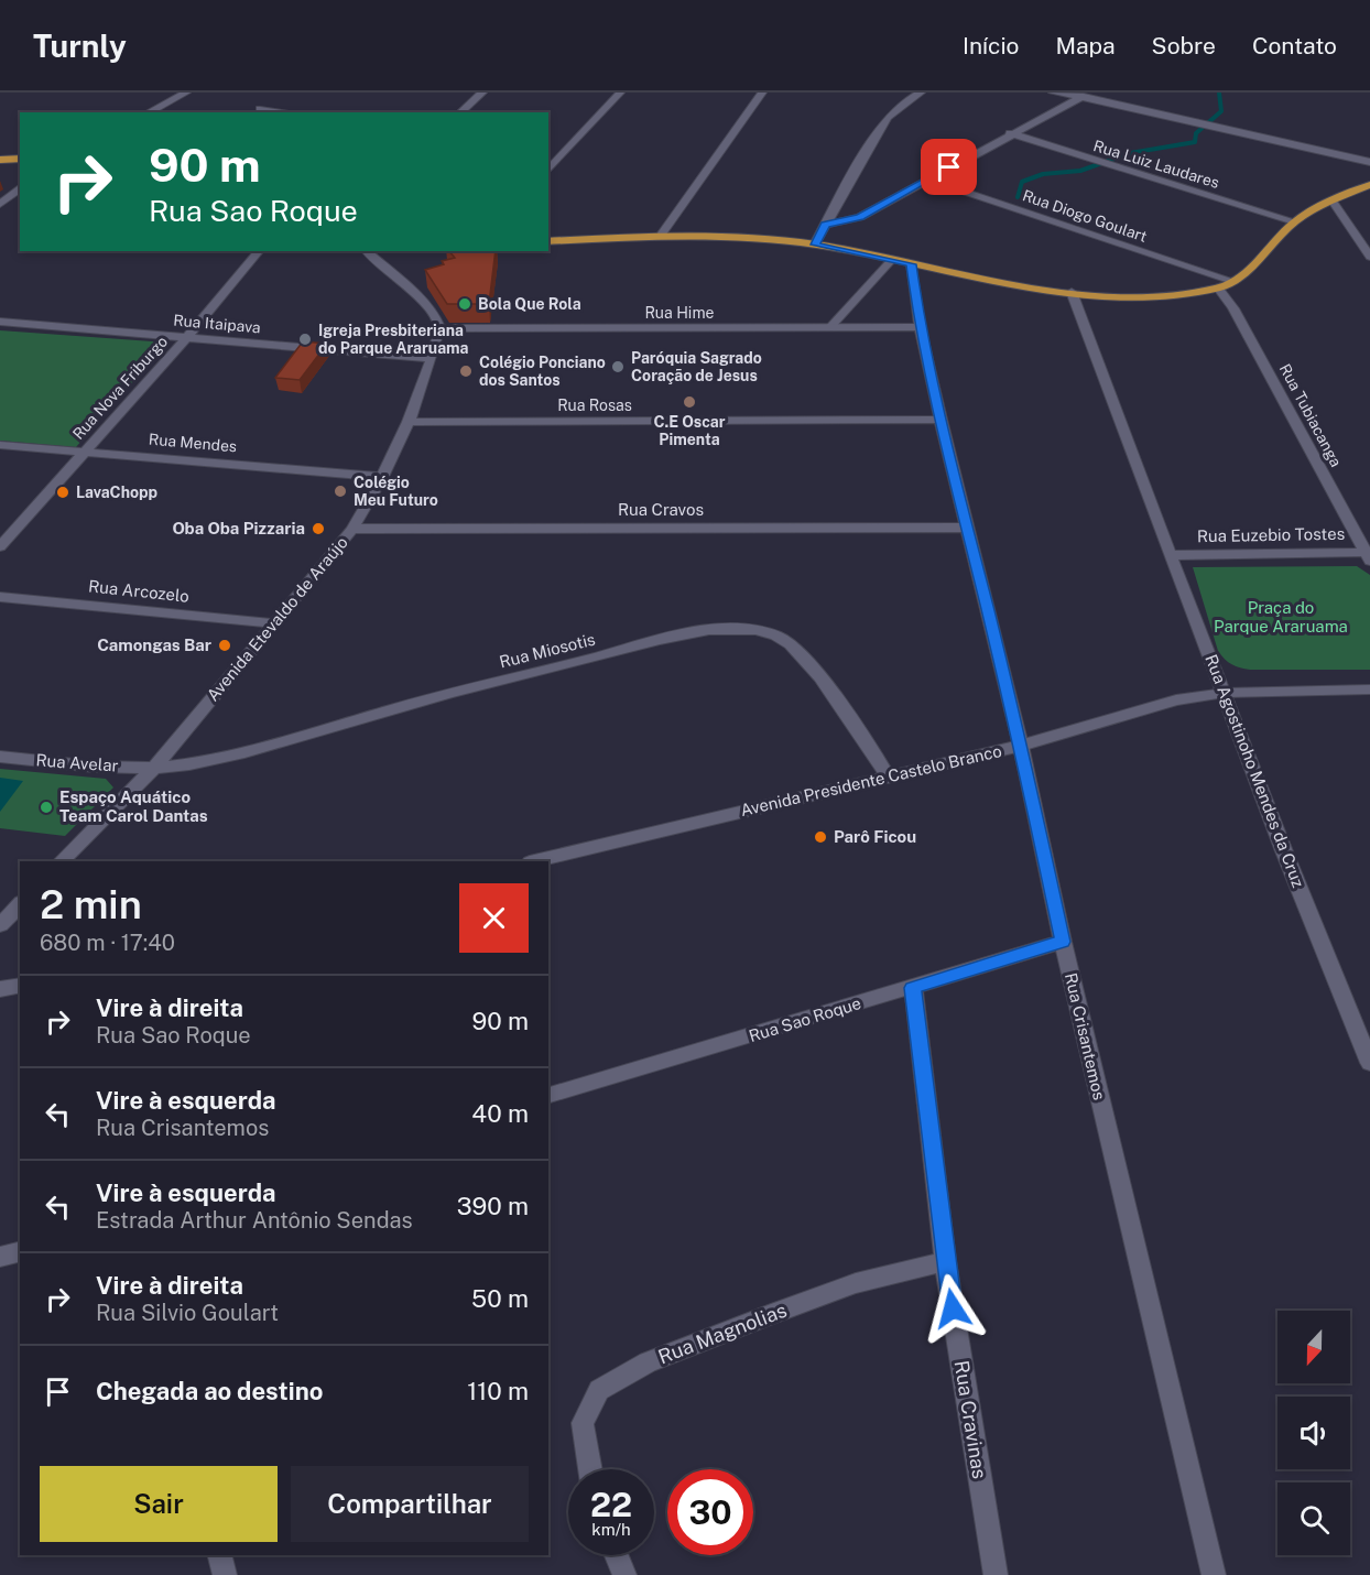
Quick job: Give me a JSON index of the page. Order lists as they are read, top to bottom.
{
  "streets": {
    "street": [
      "Rua Luiz Laudares",
      "Rua Diogo Goulart",
      "Rua Hime",
      "Rua Itaipava",
      "Rua Nova Friburgo",
      "Rua Rosas",
      "Rua Tubiacanga",
      "Rua Mendes",
      "Rua Cravos",
      "Rua Euzebio Tostes",
      "Rua Arcozelo",
      "Avenida Etevaldo de Araújo",
      "Rua Miosotis",
      "Rua Avelar",
      "Rua Agostinoho Mendes da Cruz",
      "Avenida Presidente Castelo Branco",
      "Rua Sao Roque",
      "Rua Crisantemos",
      "Rua Magnolias",
      "Rua Cravinas"
    ]
  },
  "crossings": [
    ["Rua Hime", "Avenida Etevaldo de Araújo"],
    ["Rua Hime", "Rua Crisantemos"],
    ["Rua Itaipava", "Rua Nova Friburgo"],
    ["Rua Itaipava", "Avenida Etevaldo de Araújo"],
    ["Rua Nova Friburgo", "Rua Mendes"],
    ["Rua Rosas", "Avenida Etevaldo de Araújo"],
    ["Rua Rosas", "Rua Crisantemos"],
    ["Rua Tubiacanga", "Rua Euzebio Tostes"],
    ["Rua Mendes", "Avenida Etevaldo de Araújo"],
    ["Rua Cravos", "Avenida Etevaldo de Araújo"],
    ["Rua Cravos", "Rua Crisantemos"],
    ["Rua Euzebio Tostes", "Rua Agostinoho Mendes da Cruz"],
    ["Rua Arcozelo", "Avenida Etevaldo de Araújo"],
    ["Avenida Etevaldo de Araújo", "Rua Miosotis"],
    ["Avenida Etevaldo de Araújo", "Rua Avelar"],
    ["Rua Miosotis", "Rua Avelar"],
    ["Rua Miosotis", "Avenida Presidente Castelo Branco"],
    ["Rua Agostinoho Mendes da Cruz", "Avenida Presidente Castelo Branco"],
    ["Avenida Presidente Castelo Branco", "Rua Crisantemos"],
    ["Rua Sao Roque", "Rua Crisantemos"],
    ["Rua Sao Roque", "Rua Cravinas"],
    ["Rua Magnolias", "Rua Cravinas"]
  ],
  "parks": ["Praça do Parque Araruama"],
  "places": [
    "Bola Que Rola",
    "Igreja Presbiteriana do Parque Araruama",
    "Paróquia Sagrado Coração de Jesus",
    "Colégio Ponciano dos Santos",
    "C.E Oscar Pimenta",
    "Colégio Meu Futuro",
    "LavaChopp",
    "Oba Oba Pizzaria",
    "Camongas Bar",
    "Espaço Aquático Team Carol Dantas",
    "Parô Ficou"
  ],
  "north": "bottom",
  "page": {
    "header": "Turnly",
    "nav": [
      "Início",
      "Mapa",
      "Sobre",
      "Contato"
    ],
    "turn": ["90 m", "Rua Sao Roque"],
    "heading": ["2 min", "680 m · 17:40"],
    "list": [
      {
        "name": "Vire à direita",
        "note": "Rua Sao Roque",
        "value": "90 m"
      },
      {
        "name": "Vire à esquerda",
        "note": "Rua Crisantemos",
        "value": "40 m"
      },
      {
        "name": "Vire à esquerda",
        "note": "Estrada Arthur Antônio Sendas",
        "value": "390 m"
      },
      {
        "name": "Vire à direita",
        "note": "Rua Silvio Goulart",
        "value": "50 m"
      },
      {
        "name": "Chegada ao destino",
        "value": "110 m"
      }
    ],
    "buttons": ["Sair", "Compartilhar"],
    "speed": "22 km/h",
    "limit": "30"
  }
}
